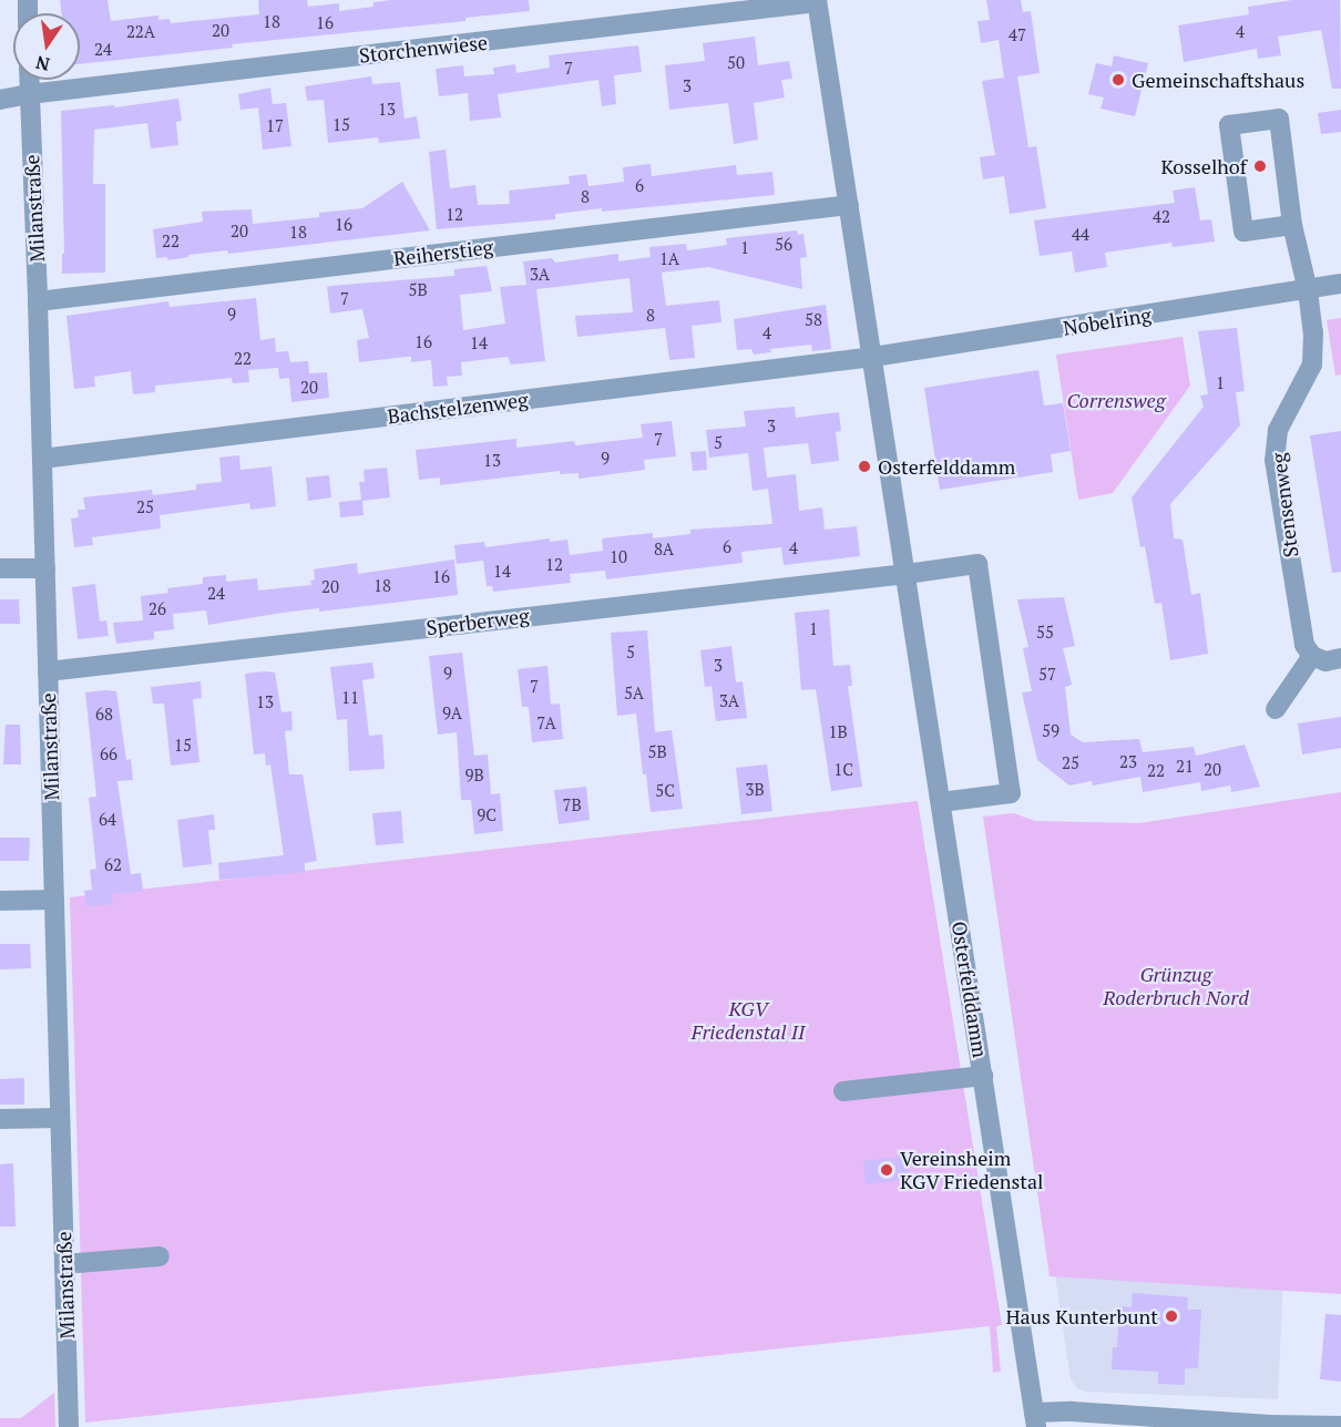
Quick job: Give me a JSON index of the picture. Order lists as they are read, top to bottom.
{
  "streets": {
    "street": [
      "Storchenwiese",
      "Milanstraße",
      "Reiherstieg",
      "Nobelring",
      "Bachstelzenweg",
      "Stensenweg",
      "Sperberweg",
      "Osterfelddamm"
    ]
  },
  "crossings": [
    ["Storchenwiese", "Milanstraße"],
    ["Storchenwiese", "Osterfelddamm"],
    ["Milanstraße", "Reiherstieg"],
    ["Milanstraße", "Bachstelzenweg"],
    ["Milanstraße", "Sperberweg"],
    ["Reiherstieg", "Osterfelddamm"],
    ["Nobelring", "Bachstelzenweg"],
    ["Nobelring", "Stensenweg"],
    ["Nobelring", "Osterfelddamm"],
    ["Bachstelzenweg", "Osterfelddamm"],
    ["Sperberweg", "Osterfelddamm"]
  ],
  "parks": ["Corrensweg", "Grünzug Roderbruch Nord", "KGV Friedenstal II"],
  "places": [
    "Gemeinschaftshaus",
    "Kosselhof",
    "Osterfelddamm",
    "Vereinsheim KGV Friedenstal",
    "Haus Kunterbunt"
  ],
  "house_numbers": [
    "18",
    "16",
    "20",
    "22A",
    "4",
    "47",
    "24",
    "50",
    "7",
    "3",
    "13",
    "15",
    "17",
    "6",
    "8",
    "12",
    "42",
    "16",
    "20",
    "18",
    "44",
    "22",
    "56",
    "1",
    "1A",
    "3A",
    "5B",
    "7",
    "9",
    "8",
    "58",
    "4",
    "16",
    "14",
    "22",
    "1",
    "20",
    "3",
    "7",
    "5",
    "9",
    "13",
    "25",
    "6",
    "4",
    "8A",
    "10",
    "12",
    "14",
    "16",
    "18",
    "20",
    "24",
    "26",
    "1",
    "55",
    "5",
    "3",
    "9",
    "57",
    "7",
    "5A",
    "11",
    "3A",
    "13",
    "9A",
    "68",
    "7A",
    "59",
    "1B",
    "15",
    "5B",
    "66",
    "23",
    "25",
    "21",
    "1C",
    "20",
    "22",
    "9B",
    "3B",
    "5C",
    "7B",
    "9C",
    "64",
    "62"
  ],
  "north": "bottom"
}
